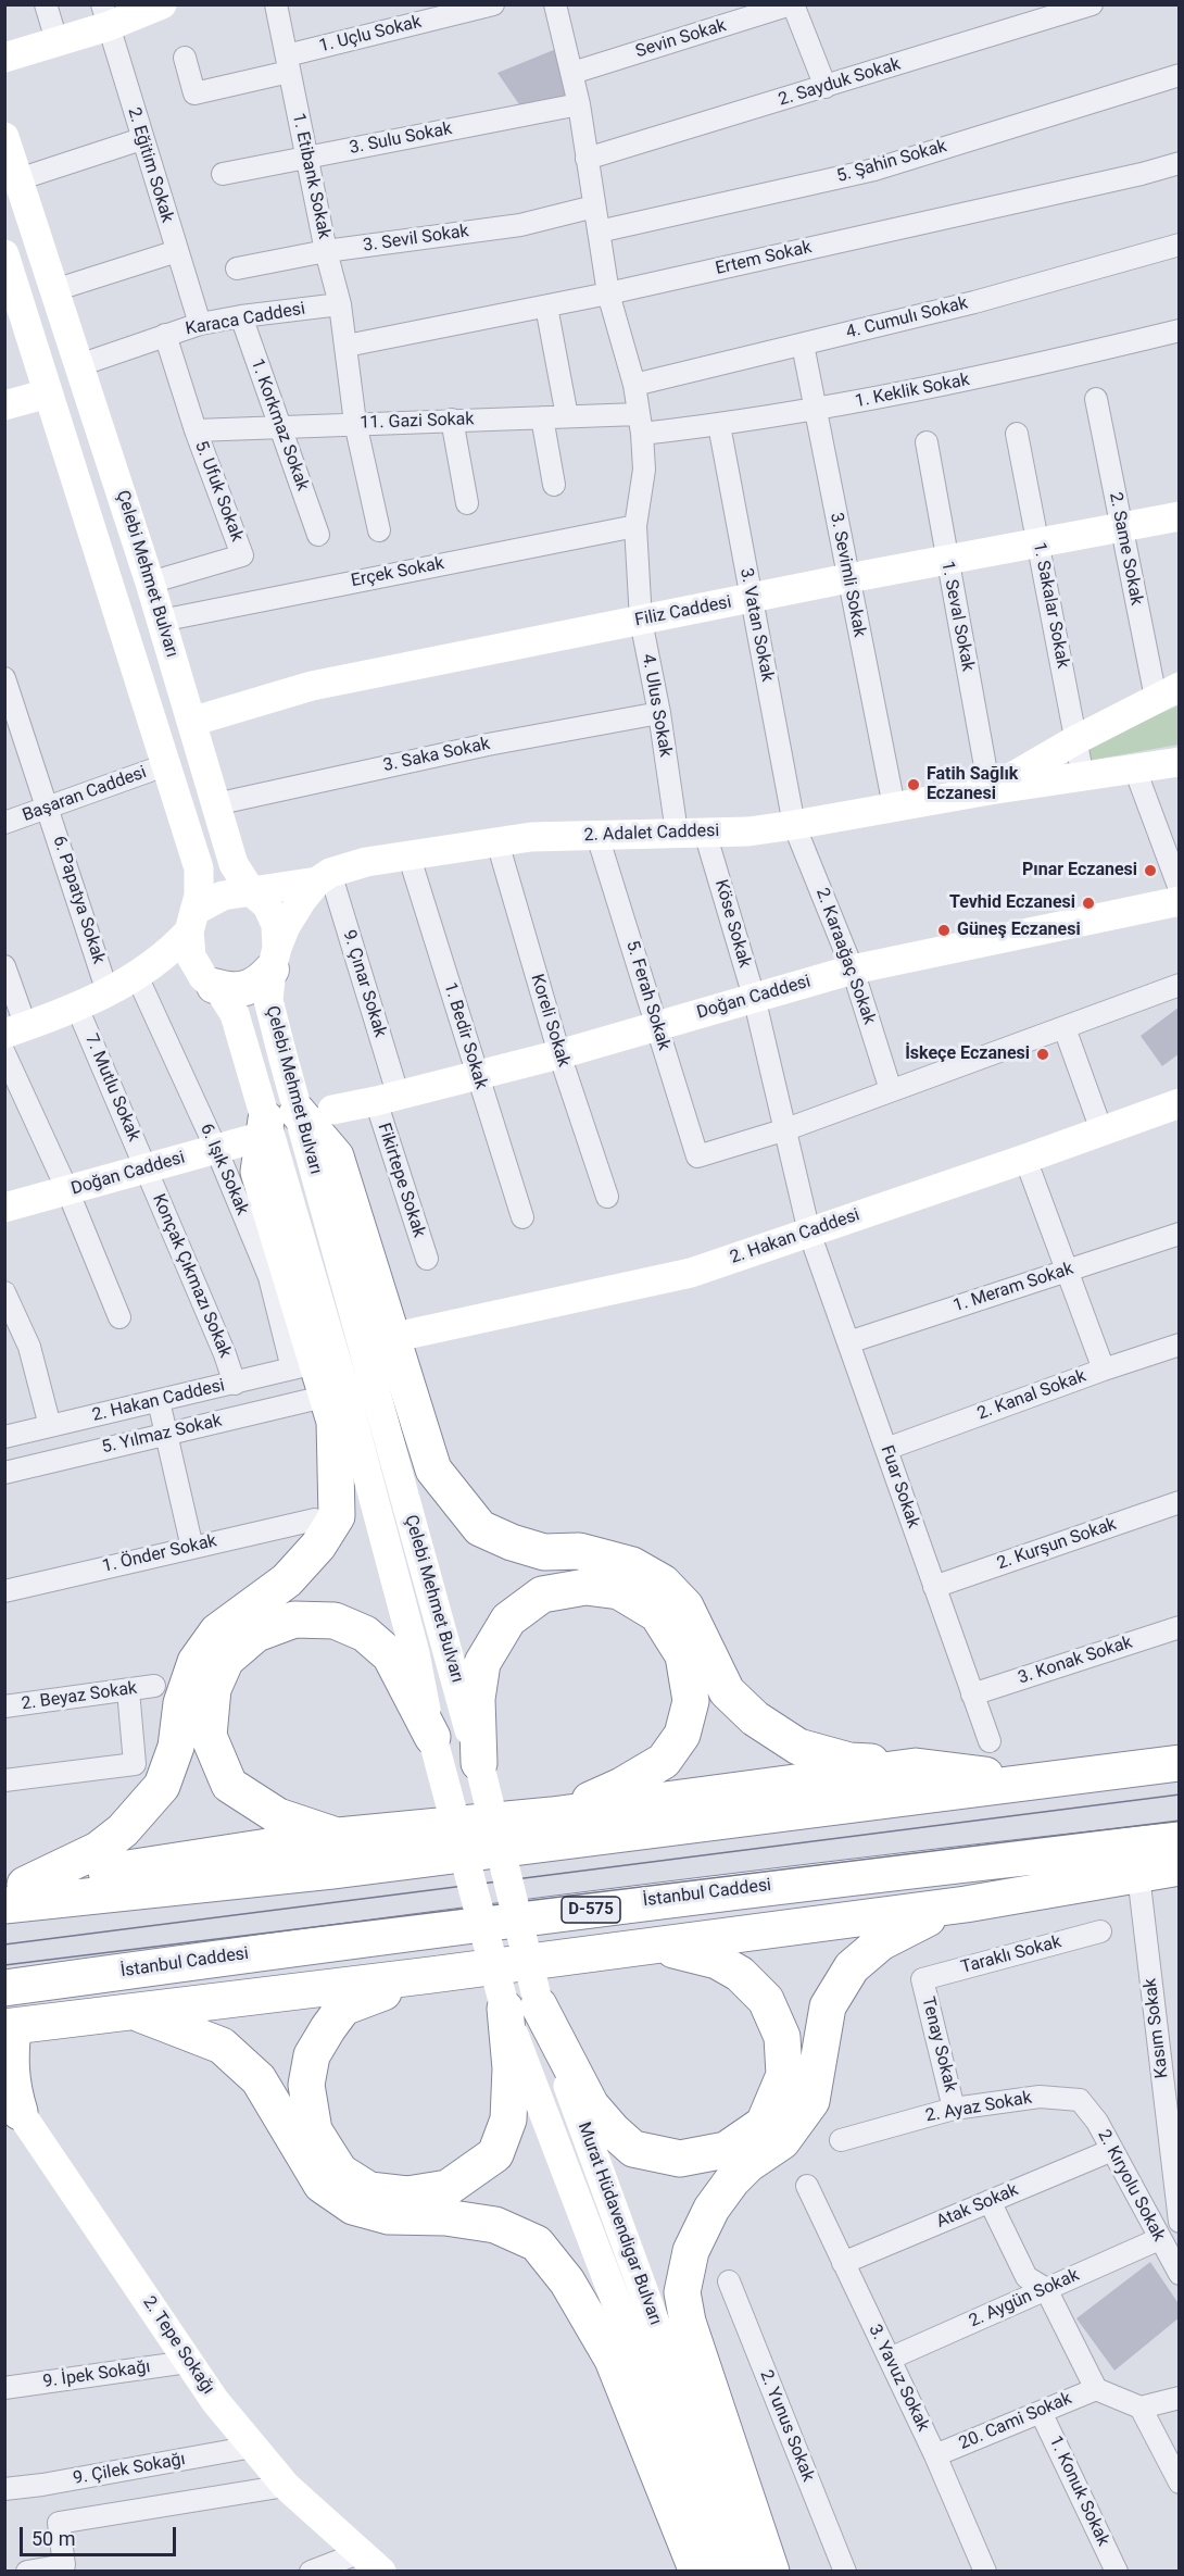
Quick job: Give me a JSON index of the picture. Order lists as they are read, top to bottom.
{
  "streets": {
    "highway": ["İstanbul Caddesi", "D-575"],
    "main road": [
      "Çelebi Mehmet Bulvarı",
      "Filiz Caddesi",
      "2. Adalet Caddesi",
      "Doğan Caddesi",
      "2. Hakan Caddesi",
      "Murat Hüdavendigar Bulvarı",
      "2. Tepe Sokağı"
    ],
    "street": [
      "1. Uçlu Sokak",
      "Sevin Sokak",
      "2. Sayduk Sokak",
      "3. Sulu Sokak",
      "5. Şahin Sokak",
      "2. Eğitim Sokak",
      "1. Etibank Sokak",
      "3. Sevil Sokak",
      "Ertem Sokak",
      "4. Cumulı Sokak",
      "Karaca Caddesi",
      "1. Keklik Sokak",
      "11. Gazi Sokak",
      "1. Korkmaz Sokak",
      "5. Ufuk Sokak",
      "2. Same Sokak",
      "Erçek Sokak",
      "3. Sevimli Sokak",
      "1. Sakalar Sokak",
      "1. Seval Sokak",
      "3. Vatan Sokak",
      "4. Ulus Sokak",
      "3. Saka Sokak",
      "Başaran Caddesi",
      "6. Papatya Sokak",
      "Köse Sokak",
      "2. Karaağaç Sokak",
      "9. Çınar Sokak",
      "5. Ferah Sokak",
      "Koreli Sokak",
      "1. Bedir Sokak",
      "7. Mutlu Sokak",
      "6. Işık Sokak",
      "Fikirtepe Sokak",
      "Konçak Çıkmazı Sokak",
      "1. Meram Sokak",
      "2. Kanal Sokak",
      "5. Yılmaz Sokak",
      "Fuar Sokak",
      "2. Kurşun Sokak",
      "1. Önder Sokak",
      "3. Konak Sokak",
      "2. Beyaz Sokak",
      "Taraklı Sokak",
      "Kasım Sokak",
      "Tenay Sokak",
      "2. Ayaz Sokak",
      "2. Kıryolu Sokak",
      "Atak Sokak",
      "2. Aygün Sokak",
      "9. İpek Sokağı",
      "3. Yavuz Sokak",
      "20. Cami Sokak",
      "2. Yunus Sokak",
      "9. Çilek Sokağı",
      "1. Konuk Sokak"
    ]
  },
  "crossings": [
    ["1. Uçlu Sokak", "1. Etibank Sokak"],
    ["Sevin Sokak", "4. Ulus Sokak"],
    ["2. Sayduk Sokak", "4. Ulus Sokak"],
    ["3. Sulu Sokak", "1. Etibank Sokak"],
    ["3. Sulu Sokak", "4. Ulus Sokak"],
    ["5. Şahin Sokak", "4. Ulus Sokak"],
    ["2. Eğitim Sokak", "Karaca Caddesi"],
    ["1. Etibank Sokak", "3. Sevil Sokak"],
    ["1. Etibank Sokak", "Ertem Sokak"],
    ["1. Etibank Sokak", "Karaca Caddesi"],
    ["1. Etibank Sokak", "11. Gazi Sokak"],
    ["3. Sevil Sokak", "4. Ulus Sokak"],
    ["Ertem Sokak", "4. Ulus Sokak"],
    ["4. Cumulı Sokak", "3. Sevimli Sokak"],
    ["4. Cumulı Sokak", "4. Ulus Sokak"],
    ["Karaca Caddesi", "1. Korkmaz Sokak"],
    ["Karaca Caddesi", "5. Ufuk Sokak"],
    ["Karaca Caddesi", "Çelebi Mehmet Bulvarı"],
    ["1. Keklik Sokak", "11. Gazi Sokak"],
    ["1. Keklik Sokak", "3. Sevimli Sokak"],
    ["1. Keklik Sokak", "3. Vatan Sokak"],
    ["1. Keklik Sokak", "4. Ulus Sokak"],
    ["11. Gazi Sokak", "1. Korkmaz Sokak"],
    ["11. Gazi Sokak", "5. Ufuk Sokak"],
    ["11. Gazi Sokak", "4. Ulus Sokak"],
    ["5. Ufuk Sokak", "Çelebi Mehmet Bulvarı"],
    ["2. Same Sokak", "Filiz Caddesi"],
    ["2. Same Sokak", "2. Adalet Caddesi"],
    ["Erçek Sokak", "Çelebi Mehmet Bulvarı"],
    ["Erçek Sokak", "4. Ulus Sokak"],
    ["Çelebi Mehmet Bulvarı", "Filiz Caddesi"],
    ["Çelebi Mehmet Bulvarı", "3. Saka Sokak"],
    ["Çelebi Mehmet Bulvarı", "Başaran Caddesi"],
    ["Çelebi Mehmet Bulvarı", "2. Adalet Caddesi"],
    ["Çelebi Mehmet Bulvarı", "Doğan Caddesi"],
    ["Çelebi Mehmet Bulvarı", "Murat Hüdavendigar Bulvarı"],
    ["3. Sevimli Sokak", "Filiz Caddesi"],
    ["3. Sevimli Sokak", "2. Adalet Caddesi"],
    ["1. Sakalar Sokak", "Filiz Caddesi"],
    ["1. Sakalar Sokak", "2. Adalet Caddesi"],
    ["Filiz Caddesi", "1. Seval Sokak"],
    ["Filiz Caddesi", "3. Vatan Sokak"],
    ["Filiz Caddesi", "4. Ulus Sokak"],
    ["1. Seval Sokak", "2. Adalet Caddesi"],
    ["3. Vatan Sokak", "2. Adalet Caddesi"],
    ["3. Vatan Sokak", "2. Karaağaç Sokak"],
    ["4. Ulus Sokak", "3. Saka Sokak"],
    ["4. Ulus Sokak", "2. Adalet Caddesi"],
    ["4. Ulus Sokak", "Köse Sokak"],
    ["Başaran Caddesi", "6. Papatya Sokak"],
    ["2. Adalet Caddesi", "Köse Sokak"],
    ["2. Adalet Caddesi", "2. Karaağaç Sokak"],
    ["2. Adalet Caddesi", "9. Çınar Sokak"],
    ["2. Adalet Caddesi", "5. Ferah Sokak"],
    ["2. Adalet Caddesi", "Koreli Sokak"],
    ["2. Adalet Caddesi", "1. Bedir Sokak"],
    ["Köse Sokak", "5. Ferah Sokak"],
    ["Köse Sokak", "Doğan Caddesi"],
    ["Köse Sokak", "2. Hakan Caddesi"],
    ["Köse Sokak", "Fuar Sokak"],
    ["2. Karaağaç Sokak", "Doğan Caddesi"],
    ["9. Çınar Sokak", "Doğan Caddesi"],
    ["9. Çınar Sokak", "Fikirtepe Sokak"],
    ["5. Ferah Sokak", "Doğan Caddesi"],
    ["Doğan Caddesi", "Koreli Sokak"],
    ["Doğan Caddesi", "1. Bedir Sokak"],
    ["Doğan Caddesi", "7. Mutlu Sokak"],
    ["Doğan Caddesi", "6. Işık Sokak"],
    ["Doğan Caddesi", "Fikirtepe Sokak"],
    ["Doğan Caddesi", "Konçak Çıkmazı Sokak"],
    ["7. Mutlu Sokak", "Konçak Çıkmazı Sokak"],
    ["6. Işık Sokak", "2. Hakan Caddesi"],
    ["2. Hakan Caddesi", "Konçak Çıkmazı Sokak"],
    ["2. Hakan Caddesi", "Fuar Sokak"],
    ["1. Meram Sokak", "Fuar Sokak"],
    ["2. Kanal Sokak", "Fuar Sokak"],
    ["Fuar Sokak", "2. Kurşun Sokak"],
    ["Fuar Sokak", "3. Konak Sokak"],
    ["Taraklı Sokak", "Tenay Sokak"],
    ["Tenay Sokak", "2. Ayaz Sokak"],
    ["2. Ayaz Sokak", "2. Kıryolu Sokak"],
    ["2. Kıryolu Sokak", "Atak Sokak"],
    ["2. Kıryolu Sokak", "2. Aygün Sokak"],
    ["Atak Sokak", "3. Yavuz Sokak"],
    ["2. Aygün Sokak", "3. Yavuz Sokak"],
    ["2. Tepe Sokağı", "9. İpek Sokağı"],
    ["2. Tepe Sokağı", "9. Çilek Sokağı"],
    ["3. Yavuz Sokak", "20. Cami Sokak"],
    ["20. Cami Sokak", "1. Konuk Sokak"]
  ],
  "places": [
    "Fatih Sağlık Eczanesi",
    "Pınar Eczanesi",
    "Tevhid Eczanesi",
    "Güneş Eczanesi",
    "İskeçe Eczanesi"
  ],
  "scale_bar": "50 m"
}
